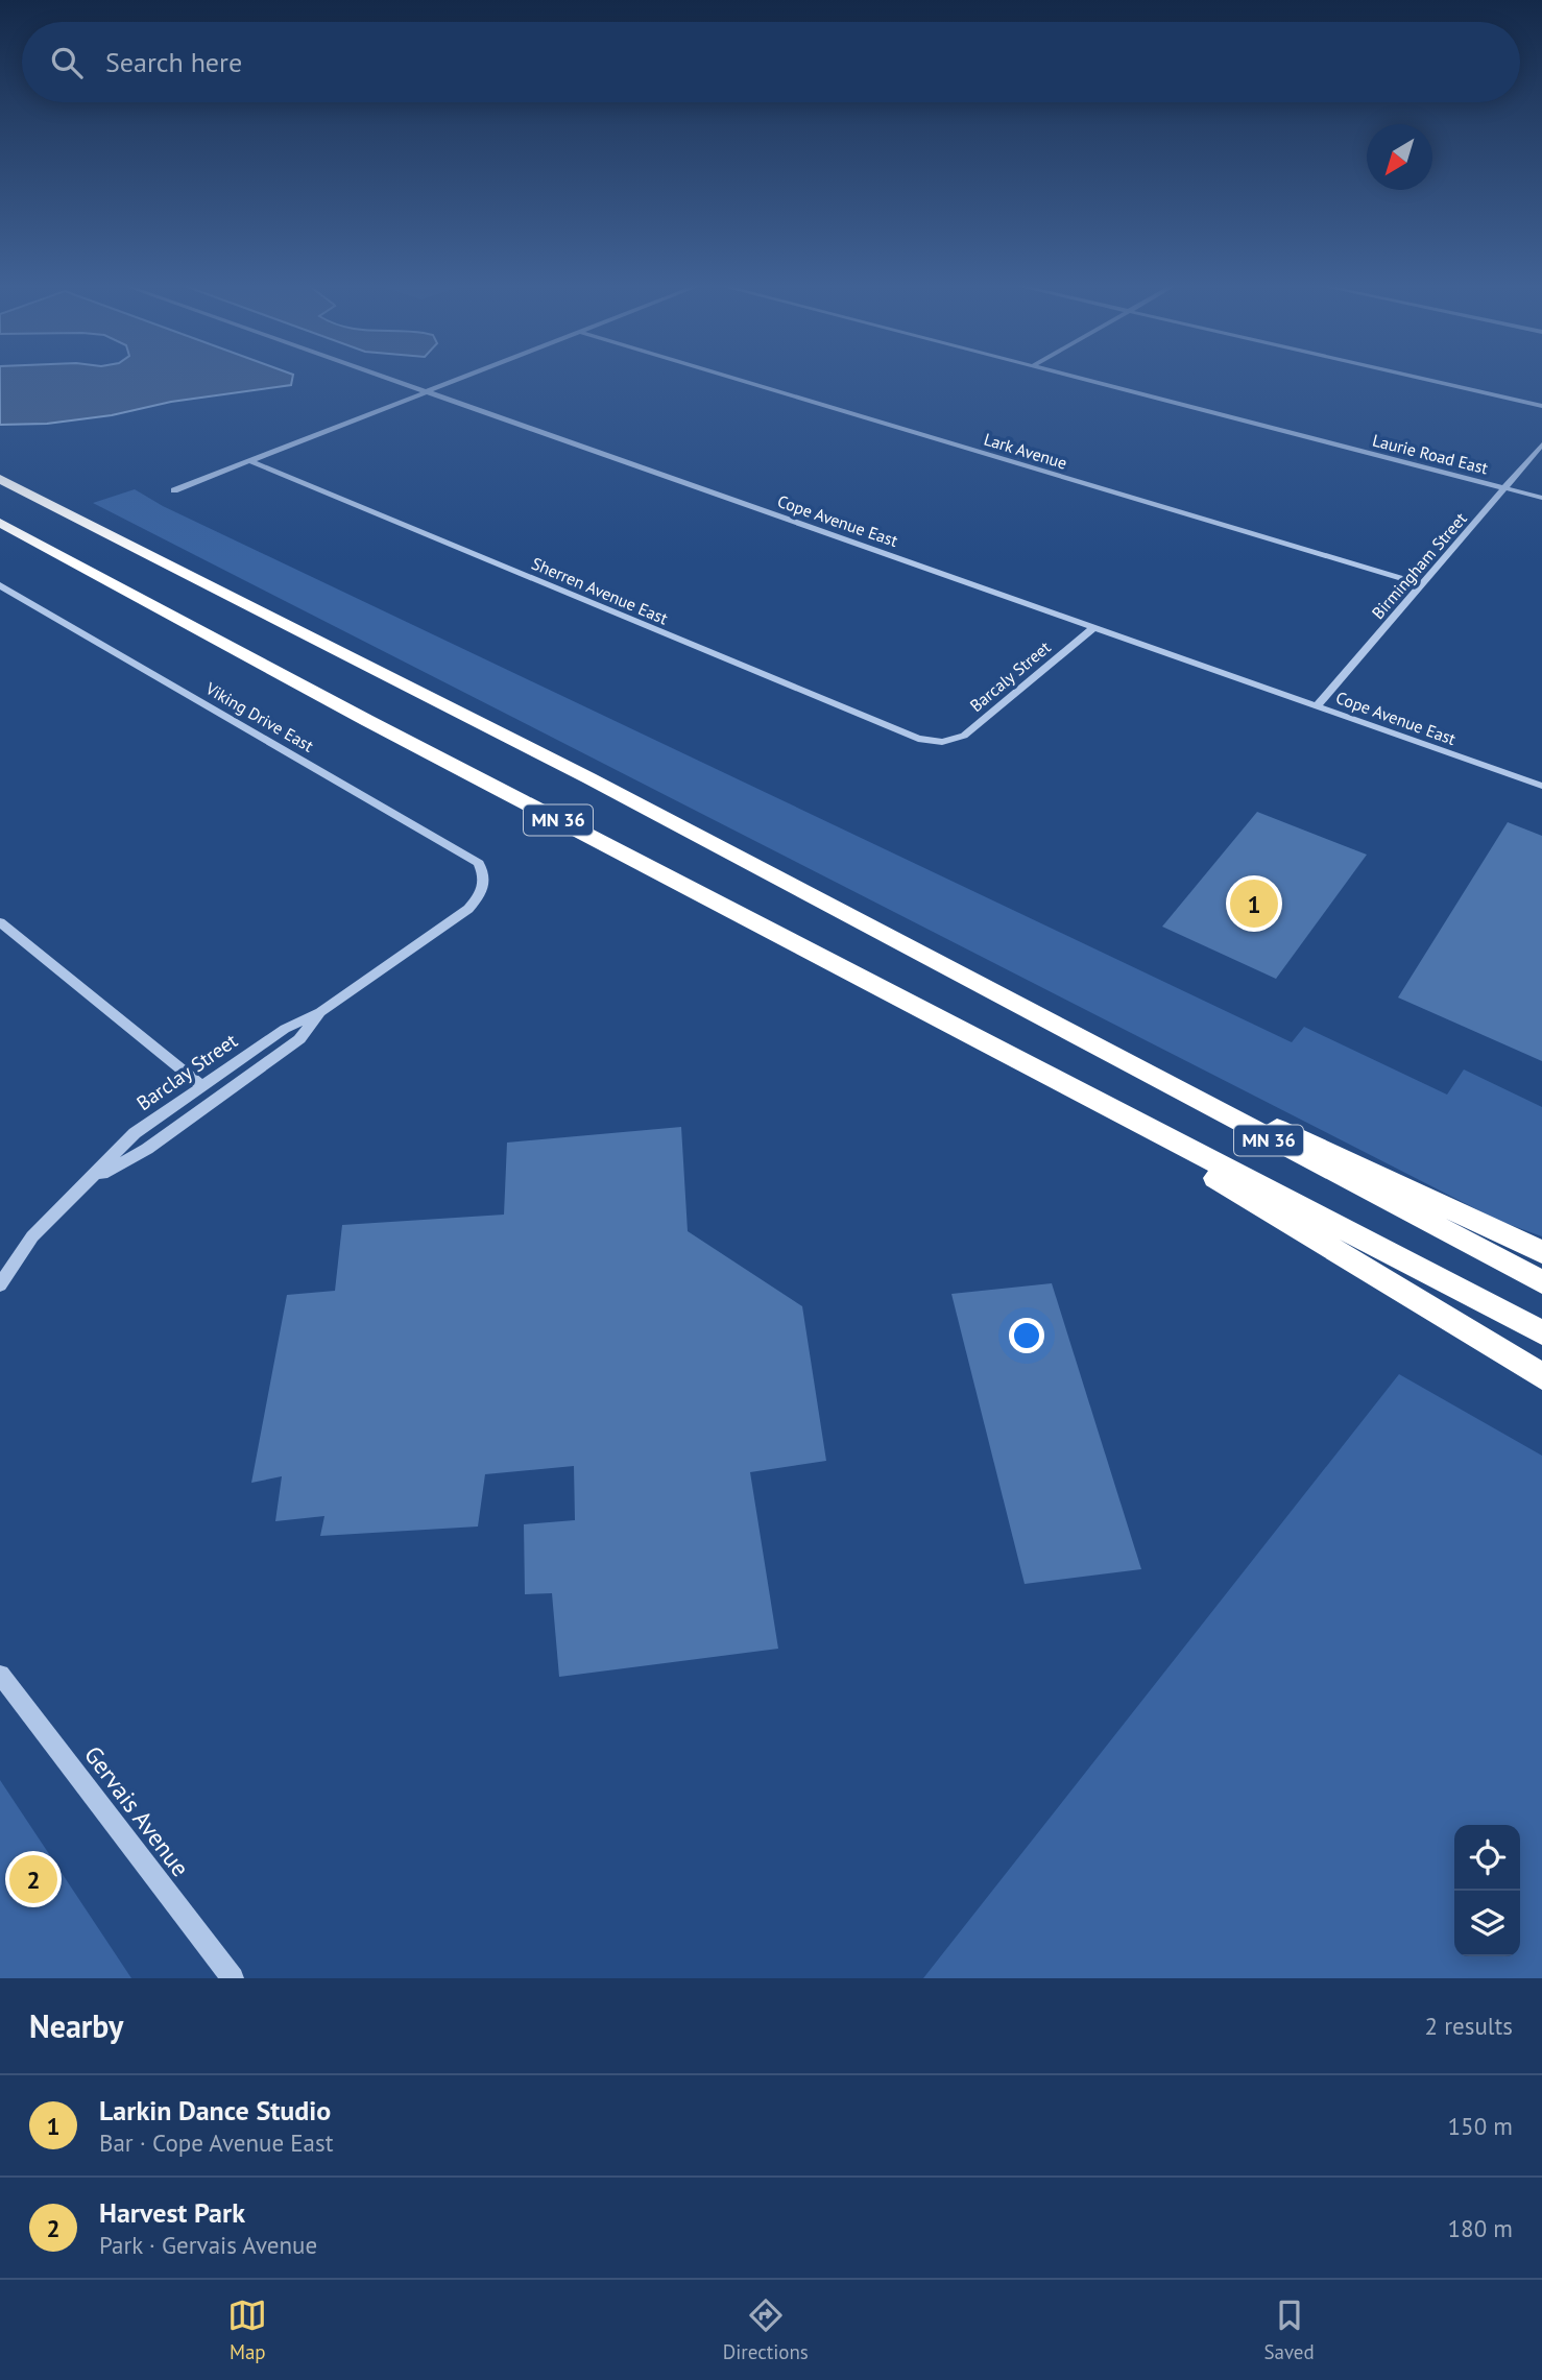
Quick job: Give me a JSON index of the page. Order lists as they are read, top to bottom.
{
  "streets": {
    "highway": ["MN 36"],
    "street": [
      "Lark Avenue",
      "Laurie Road East",
      "Cope Avenue East",
      "Birmingham Street",
      "Sherren Avenue East",
      "Barcaly Street",
      "Viking Drive East",
      "Barclay Street",
      "Gervais Avenue"
    ]
  },
  "crossings": [
    ["Lark Avenue", "Birmingham Street"],
    ["Laurie Road East", "Birmingham Street"],
    ["Cope Avenue East", "Birmingham Street"],
    ["Cope Avenue East", "Barcaly Street"],
    ["Sherren Avenue East", "Barcaly Street"],
    ["Viking Drive East", "Barclay Street"]
  ],
  "north": "bottom left",
  "page": {
    "search": "Search here",
    "pins": ["1", "2"],
    "heading": ["Nearby", "2 results"],
    "list": [
      {
        "mark": "1",
        "name": "Larkin Dance Studio",
        "note": "Bar · Cope Avenue East",
        "value": "150 m"
      },
      {
        "mark": "2",
        "name": "Harvest Park",
        "note": "Park · Gervais Avenue",
        "value": "180 m"
      }
    ],
    "nav": ["Map", "Directions", "Saved"]
  }
}
